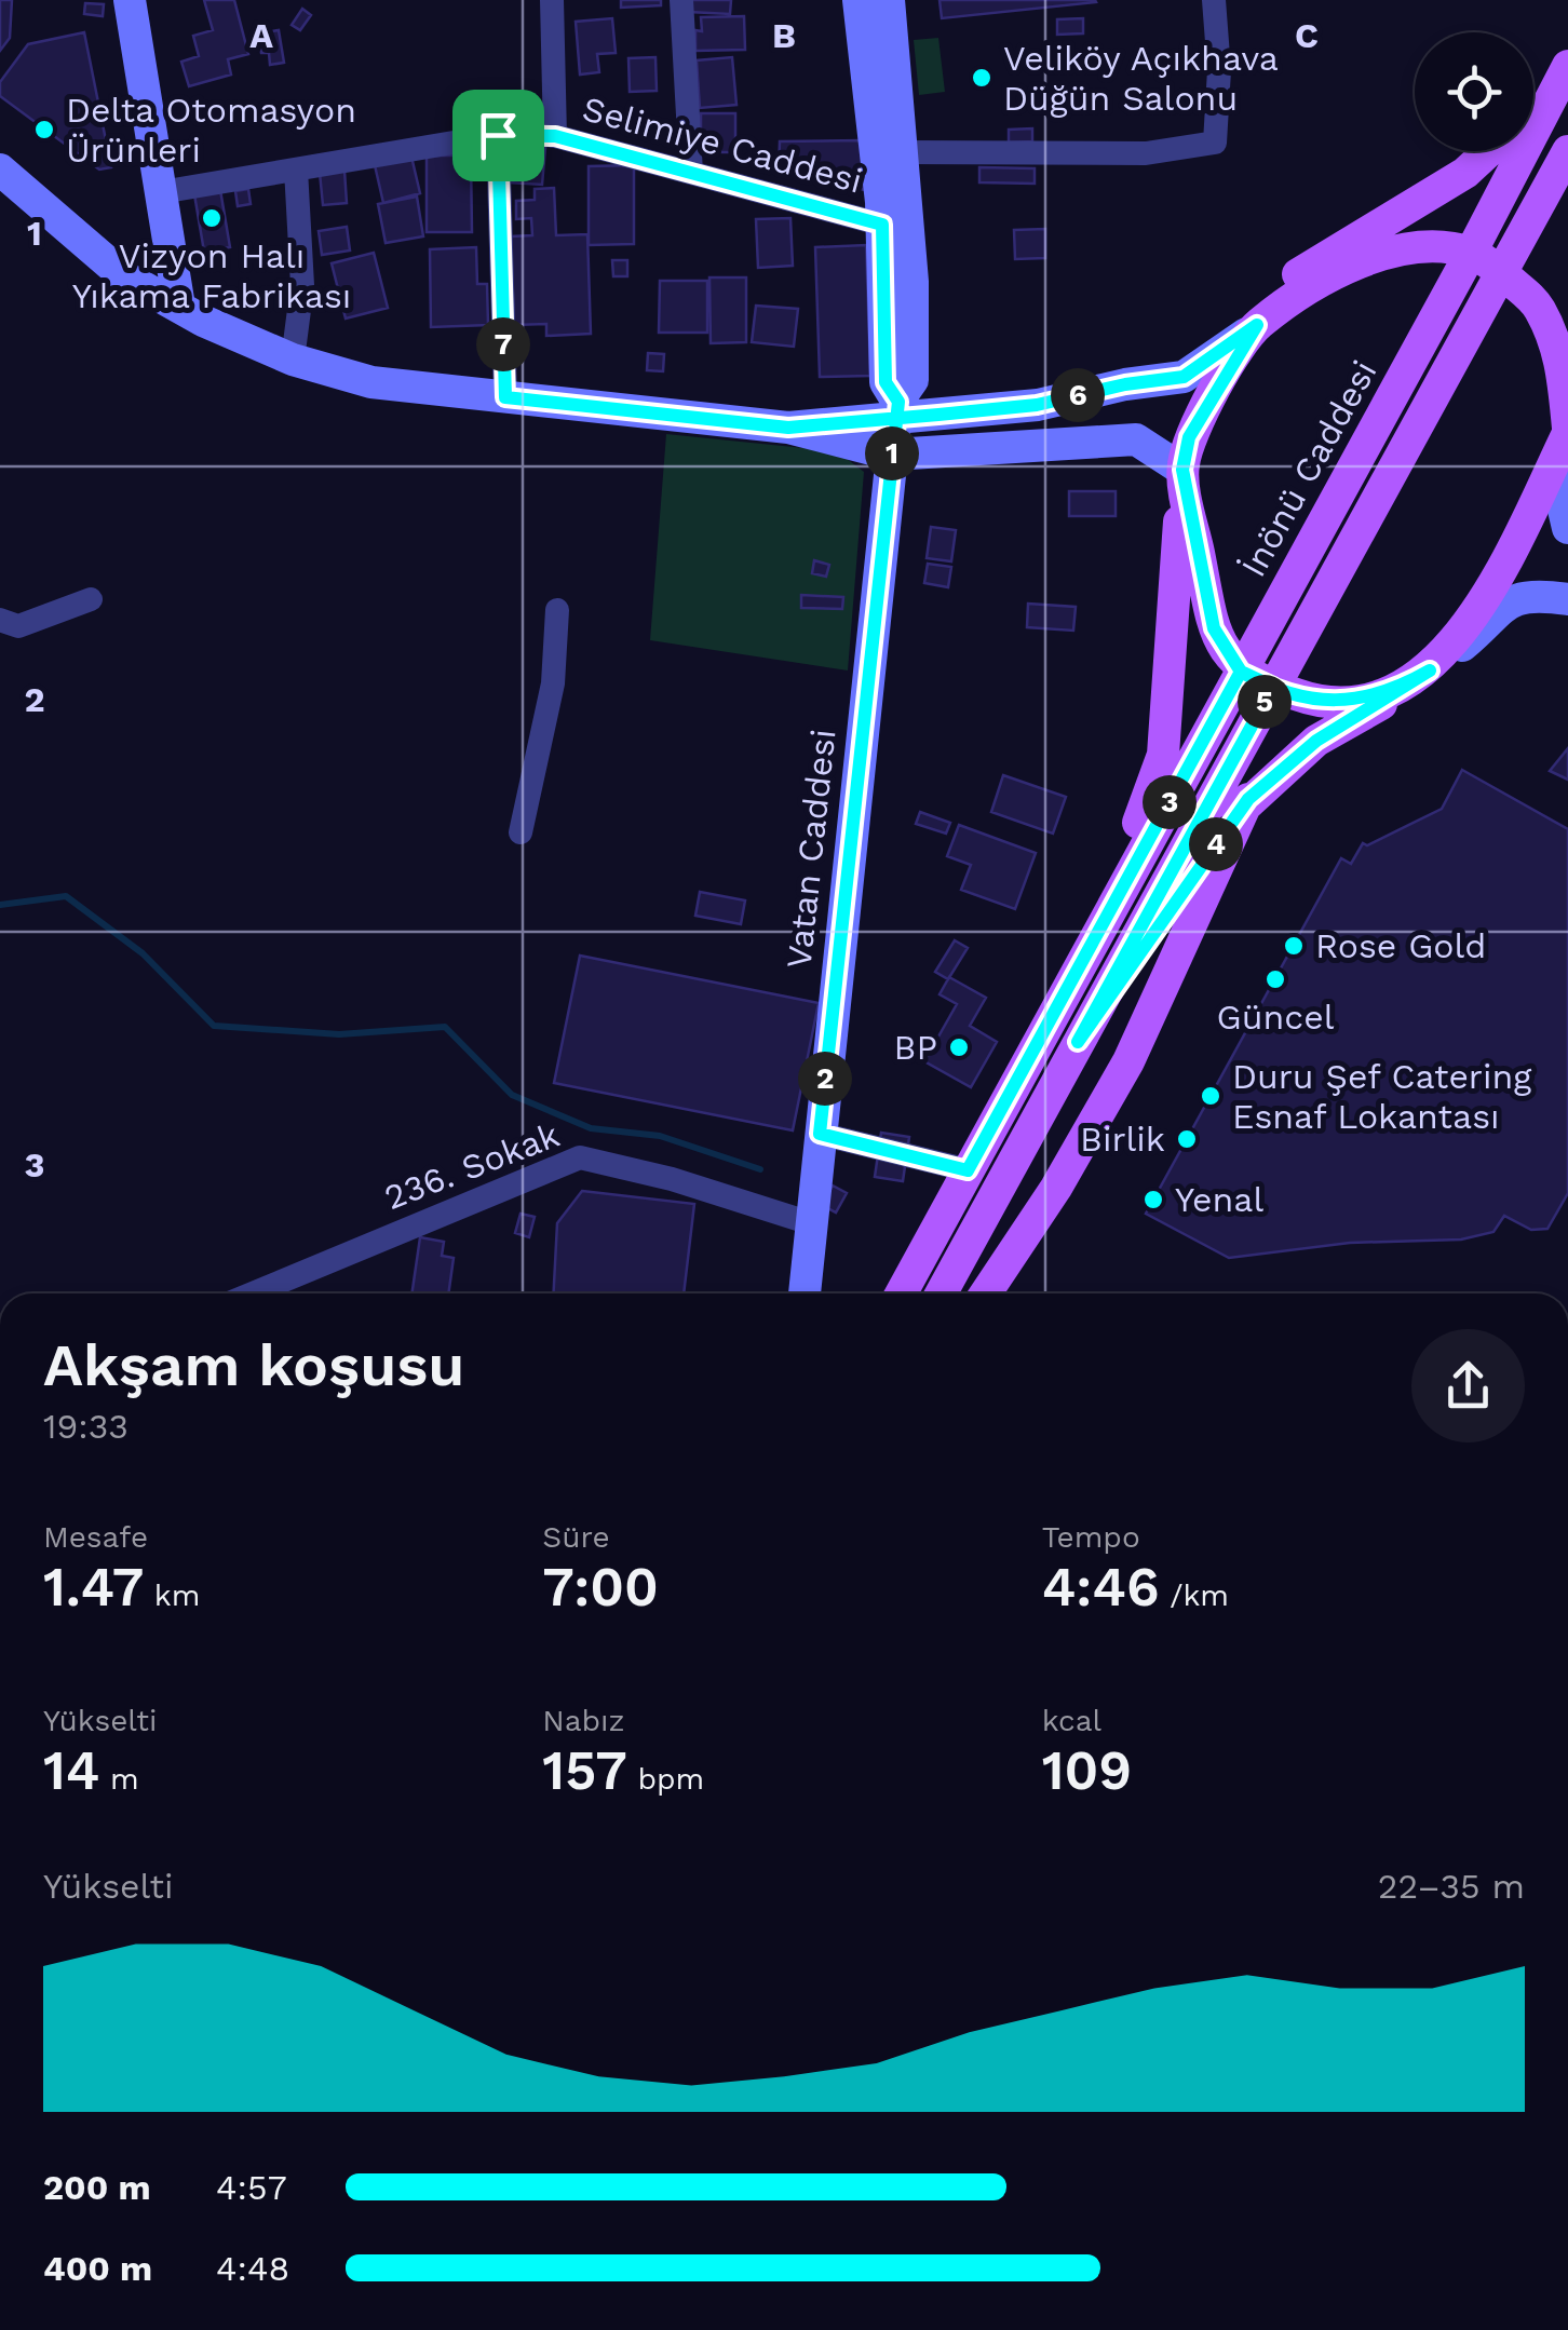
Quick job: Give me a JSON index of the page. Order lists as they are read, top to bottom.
{
  "streets": {
    "main road": ["İnönü Caddesi", "Vatan Caddesi"],
    "street": ["Selimiye Caddesi", "236. Sokak"]
  },
  "crossings": [
    ["Selimiye Caddesi", "Vatan Caddesi"],
    ["Vatan Caddesi", "236. Sokak"]
  ],
  "places": [
    "Veliköy Açıkhava Düğün Salonu",
    "Delta Otomasyon Ürünleri",
    "Vizyon Halı Yıkama Fabrikası",
    "Rose Gold",
    "Güncel",
    "BP",
    "Duru Şef Catering Esnaf Lokantası",
    "Birlik",
    "Yenal"
  ],
  "page": {
    "pins": [
      "7",
      "6",
      "1",
      "5",
      "3",
      "4",
      "2"
    ],
    "heading": ["Akşam koşusu", "19:33"],
    "stats": [
      ["Mesafe", "1.47 km"],
      ["Süre", "7:00"],
      ["Tempo", "4:46 /km"],
      ["Yükselti", "14 m"],
      ["Nabız", "157 bpm"],
      ["kcal", "109"]
    ],
    "chart": ["Yükselti", "22–35 m"],
    "list": [
      {
        "name": "200 m",
        "note": "4:57"
      },
      {
        "name": "400 m",
        "note": "4:48"
      }
    ]
  },
  "grid": {
    "columns": ["A", "B", "C"],
    "rows": ["1", "2", "3"]
  }
}
